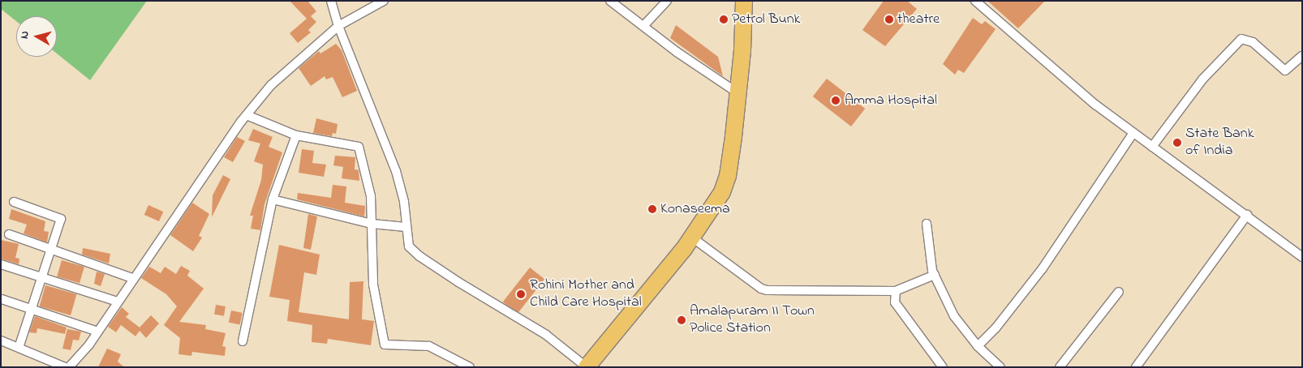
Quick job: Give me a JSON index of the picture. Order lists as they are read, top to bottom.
{
  "places": [
    "Petrol Bunk",
    "theatre",
    "Amma Hospital",
    "State Bank of India",
    "Konaseema",
    "Rohini Mother and Child Care Hospital",
    "Amalapuram II Town Police Station"
  ],
  "north": "left"
}
